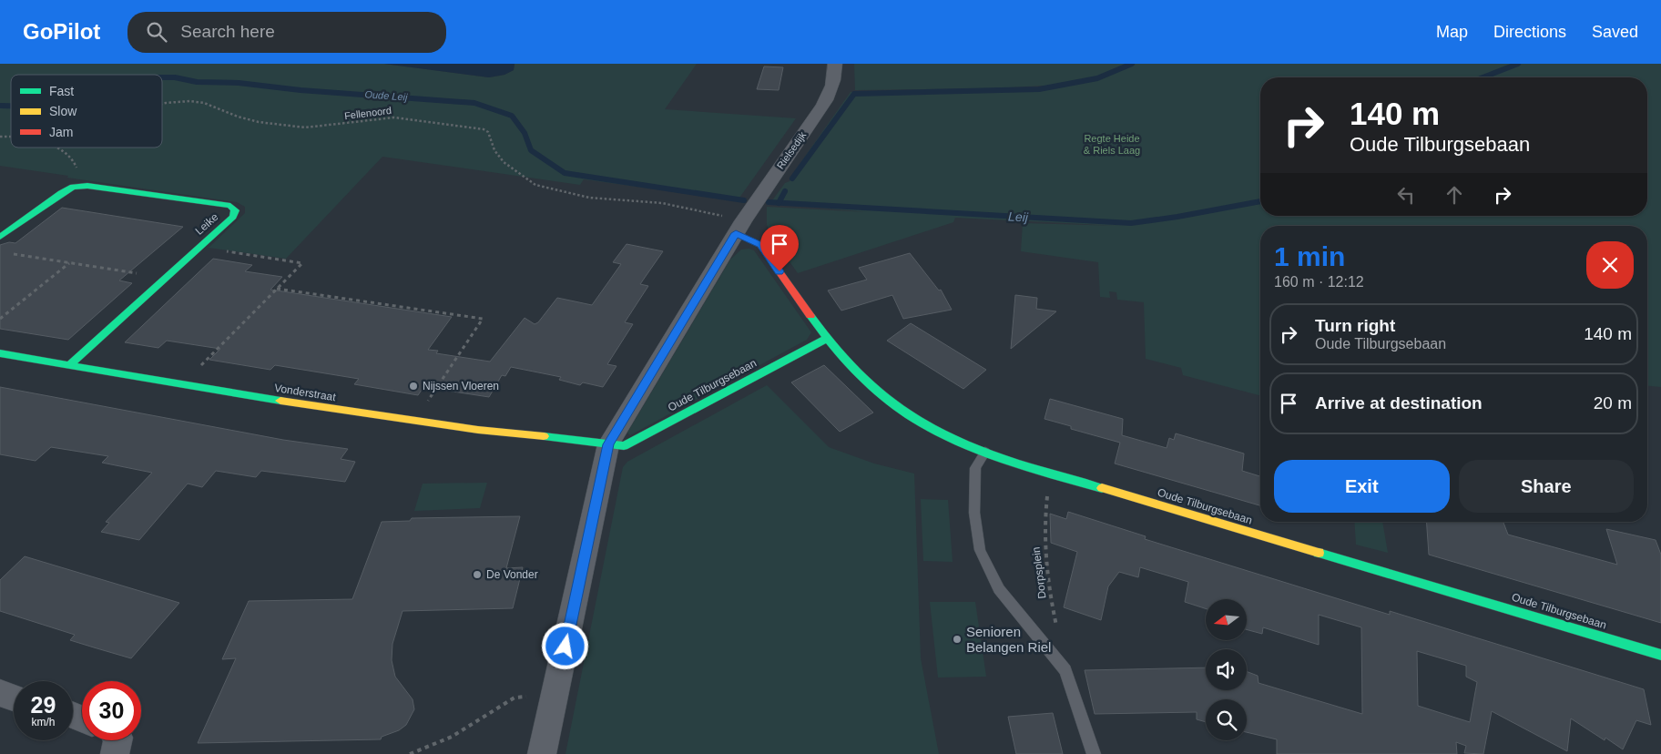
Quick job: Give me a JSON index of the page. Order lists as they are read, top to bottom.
{
  "streets": {
    "street": [
      "Rielsedijk",
      "Leike",
      "Oude Tilburgsebaan",
      "Vonderstraat"
    ],
    "path": ["Fellenoord", "Dorpsplein"]
  },
  "crossings": [
    ["Fellenoord", "Rielsedijk"],
    ["Fellenoord", "Oude Tilburgsebaan"],
    ["Rielsedijk", "Oude Tilburgsebaan"],
    ["Rielsedijk", "Vonderstraat"],
    ["Leike", "Vonderstraat"],
    ["Oude Tilburgsebaan", "Vonderstraat"],
    ["Oude Tilburgsebaan", "Dorpsplein"]
  ],
  "water": ["Oude Leij", "Leij"],
  "parks": ["Regte Heide & Riels Laag"],
  "places": ["Nijssen Vloeren", "De Vonder", "Senioren Belangen Riel"],
  "legend": ["Fast", "Slow", "Jam"],
  "north": "left",
  "page": {
    "header": "GoPilot",
    "search": "Search here",
    "nav": ["Map", "Directions", "Saved"],
    "turn": ["140 m", "Oude Tilburgsebaan"],
    "heading": ["1 min", "160 m · 12:12"],
    "list": [
      {
        "name": "Turn right",
        "note": "Oude Tilburgsebaan",
        "value": "140 m"
      },
      {
        "name": "Arrive at destination",
        "value": "20 m"
      }
    ],
    "buttons": ["Exit", "Share"],
    "speed": "29 km/h",
    "limit": "30"
  }
}
